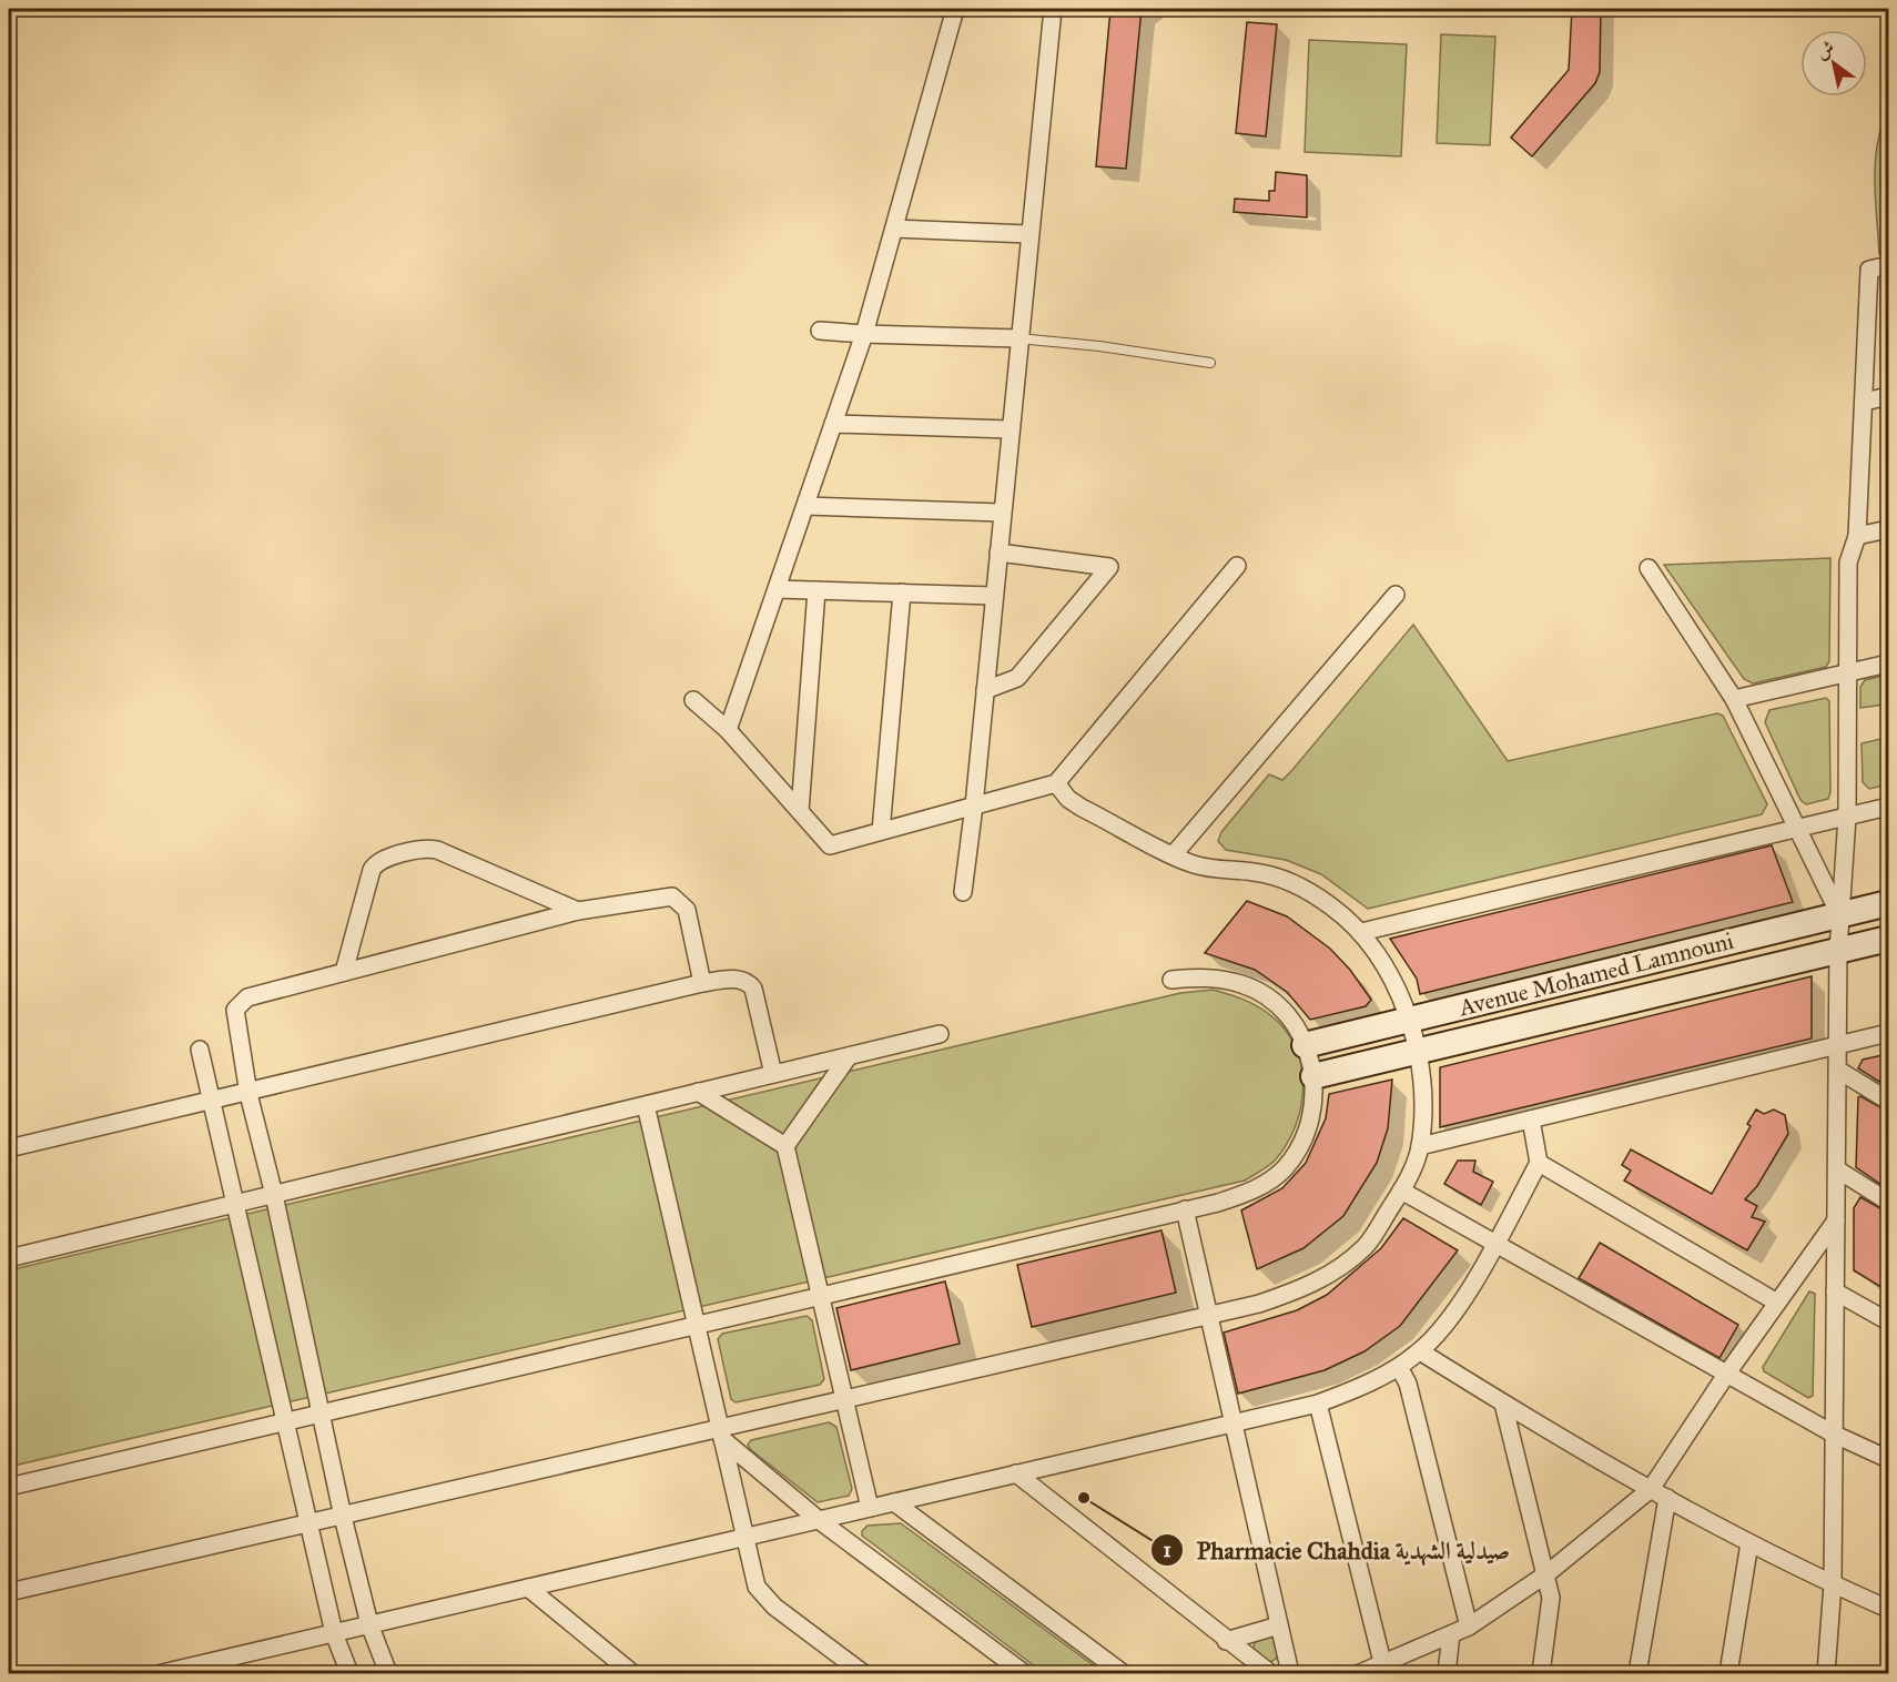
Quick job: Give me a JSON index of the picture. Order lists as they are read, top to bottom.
{
  "streets": {
    "street": ["Avenue Mohamed Lamnouni"]
  },
  "places": ["Pharmacie Chahdia صيدلية الشهدية"],
  "north": "top left"
}
